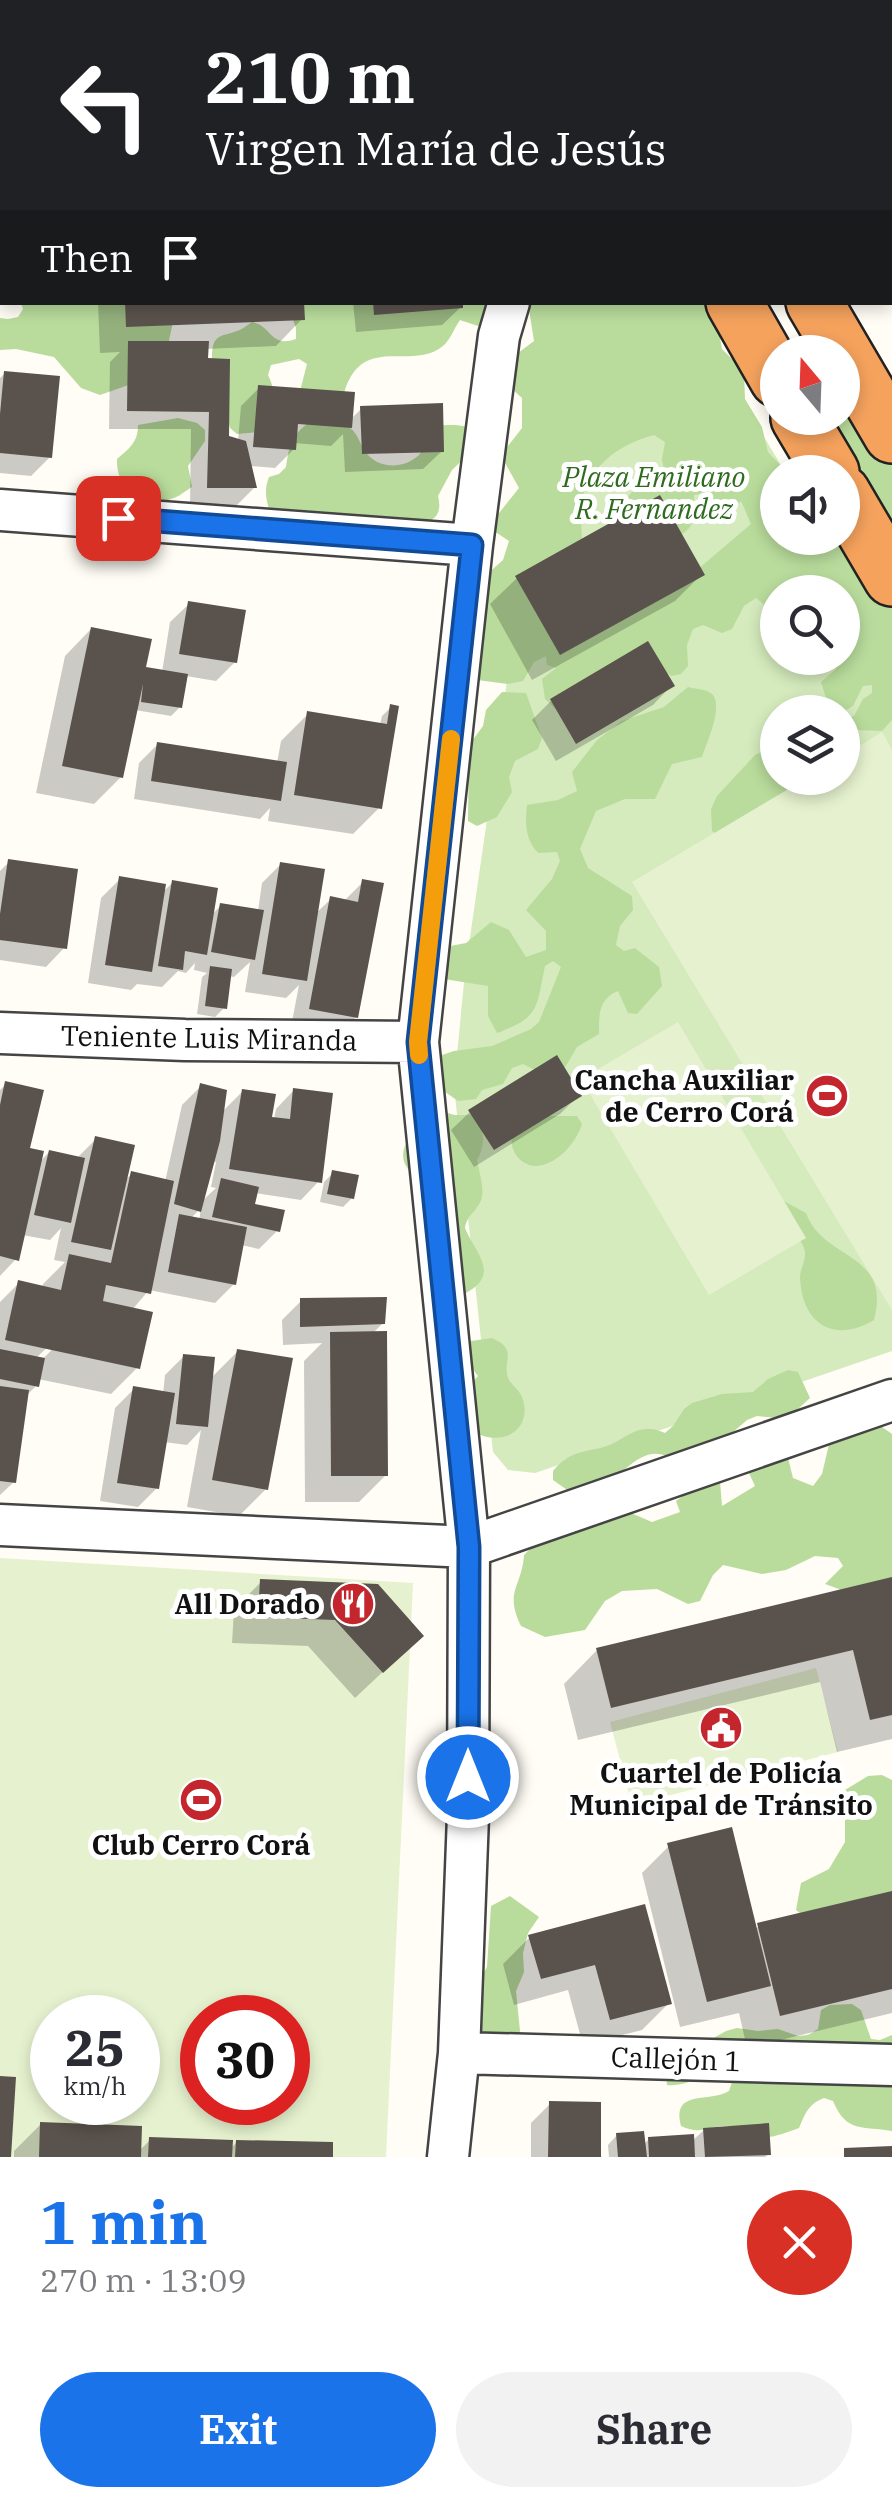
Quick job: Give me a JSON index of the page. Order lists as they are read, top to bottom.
{
  "streets": {
    "street": ["Teniente Luis Miranda", "Callejón 1"]
  },
  "parks": ["Plaza Emiliano R. Fernandez"],
  "places": {
    "sports": ["Cancha Auxiliar de Cerro Corá", "Club Cerro Corá"],
    "restaurant": ["All Dorado"],
    "public building": ["Cuartel de Policía Municipal de Tránsito"]
  },
  "north": "top",
  "page": {
    "turn": ["210 m", "Virgen María de Jesús"],
    "then": "Then",
    "speed": "25 km/h",
    "limit": "30",
    "heading": ["1 min", "270 m · 13:09"],
    "buttons": ["Exit", "Share"]
  }
}
